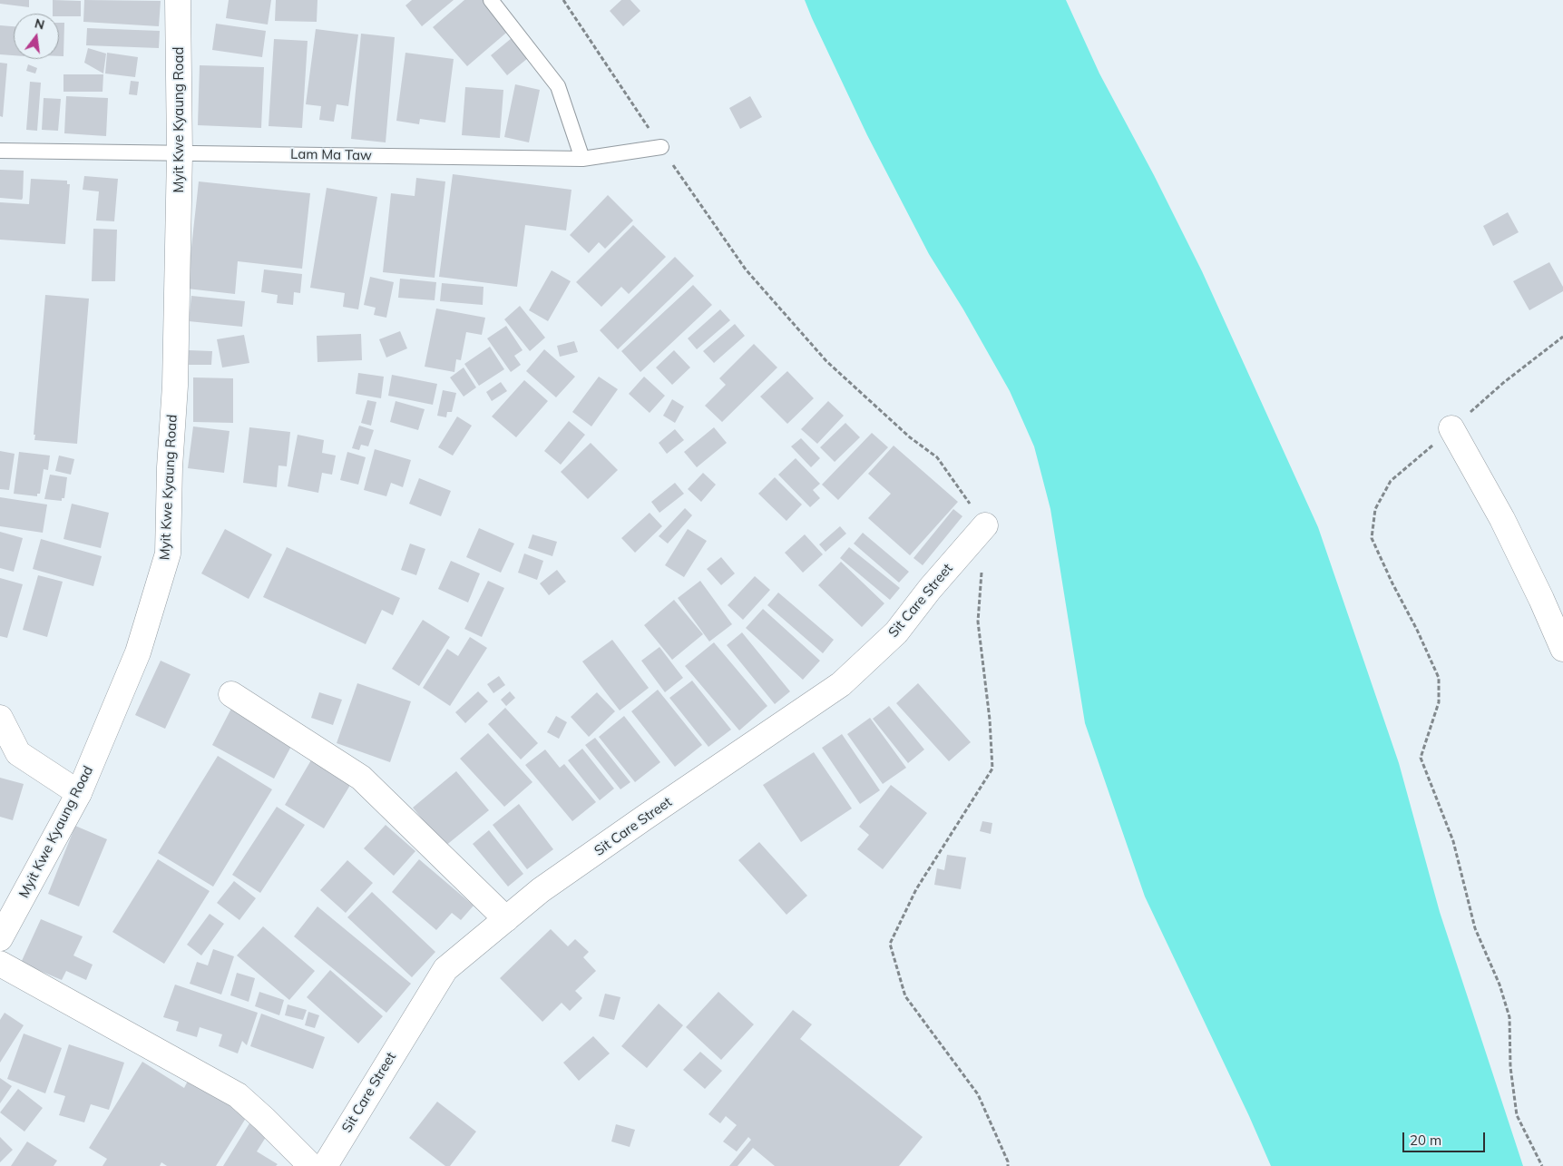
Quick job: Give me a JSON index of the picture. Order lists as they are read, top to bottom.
{
  "streets": {
    "street": ["Myit Kwe Kyaung Road", "Sit Care Street"],
    "lane": ["Lam Ma Taw"]
  },
  "crossings": [
    ["Myit Kwe Kyaung Road", "Lam Ma Taw"]
  ],
  "scale_bar": "20 m",
  "north": "top"
}
